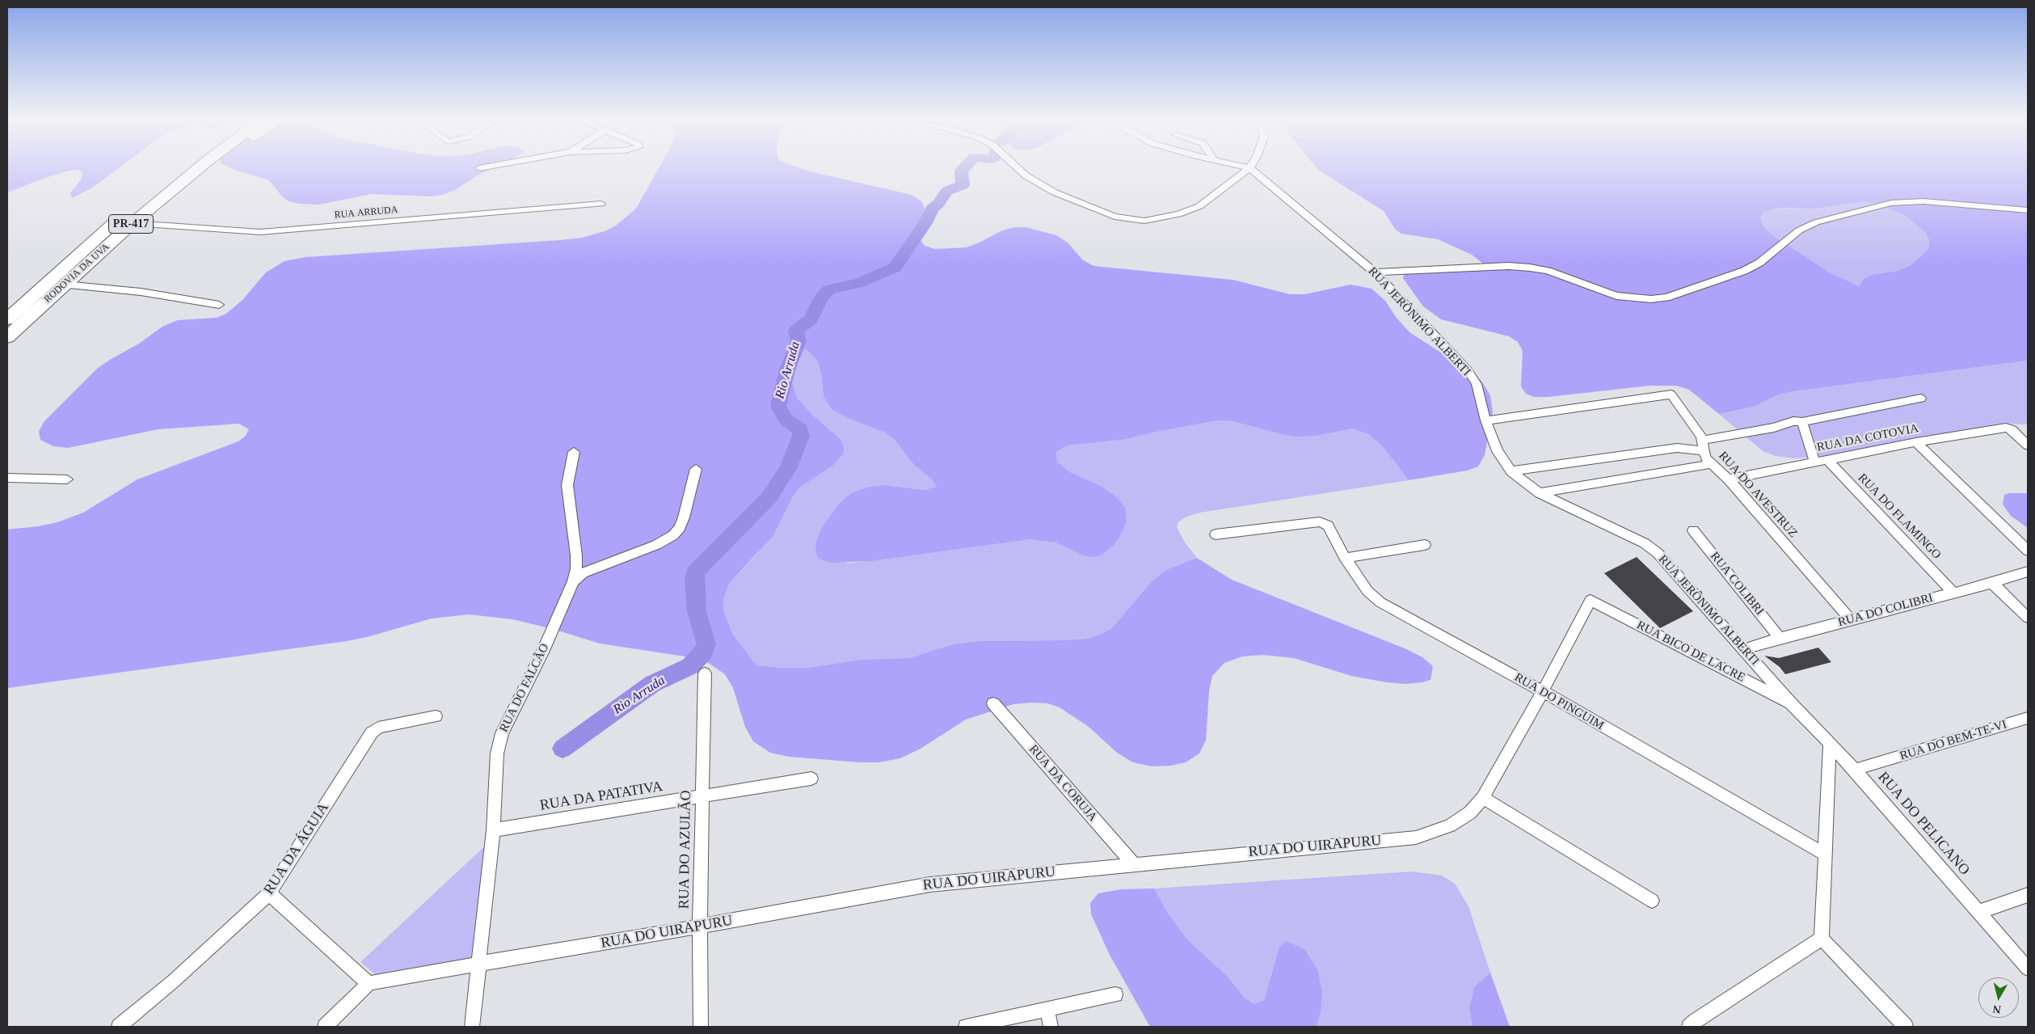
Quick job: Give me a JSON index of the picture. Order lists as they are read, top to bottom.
{
  "streets": {
    "main road": ["PR-417", "RODOVIA DA UVA"],
    "street": [
      "RUA ARRUDA",
      "RUA JERÔNIMO ALBERTI",
      "RUA DA COTOVIA",
      "RUA DO AVESTRUZ",
      "RUA DO FLAMINGO",
      "RUA COLIBRI",
      "RUA DO COLIBRI",
      "RUA BICO DE LACRE",
      "RUA DO FALCÃO",
      "RUA DO PINGUIM",
      "RUA DO BEM-TE-VI",
      "RUA DA CORUJA",
      "RUA DA PATATIVA",
      "RUA DO PELICANO",
      "RUA DO UIRAPURU",
      "RUA DA ÁGUIA",
      "RUA DO AZULÃO"
    ]
  },
  "crossings": [
    ["RUA ARRUDA", "RODOVIA DA UVA"],
    ["RUA JERÔNIMO ALBERTI", "RUA DO COLIBRI"],
    ["RUA JERÔNIMO ALBERTI", "RUA BICO DE LACRE"],
    ["RUA JERÔNIMO ALBERTI", "RUA DO PELICANO"],
    ["RUA DA COTOVIA", "RUA DO AVESTRUZ"],
    ["RUA DA COTOVIA", "RUA DO FLAMINGO"],
    ["RUA DO AVESTRUZ", "RUA DO COLIBRI"],
    ["RUA DO FLAMINGO", "RUA DO COLIBRI"],
    ["RUA COLIBRI", "RUA DO COLIBRI"],
    ["RUA BICO DE LACRE", "RUA DO PELICANO"],
    ["RUA BICO DE LACRE", "RUA DO UIRAPURU"],
    ["RUA DO FALCÃO", "RUA DA PATATIVA"],
    ["RUA DO FALCÃO", "RUA DO UIRAPURU"],
    ["RUA DO PINGUIM", "RUA DO UIRAPURU"],
    ["RUA DO BEM-TE-VI", "RUA DO PELICANO"],
    ["RUA DA CORUJA", "RUA DO UIRAPURU"],
    ["RUA DA PATATIVA", "RUA DO AZULÃO"],
    ["RUA DO UIRAPURU", "RUA DO AZULÃO"]
  ],
  "water": ["Rio Arruda"],
  "north": "bottom"
}
